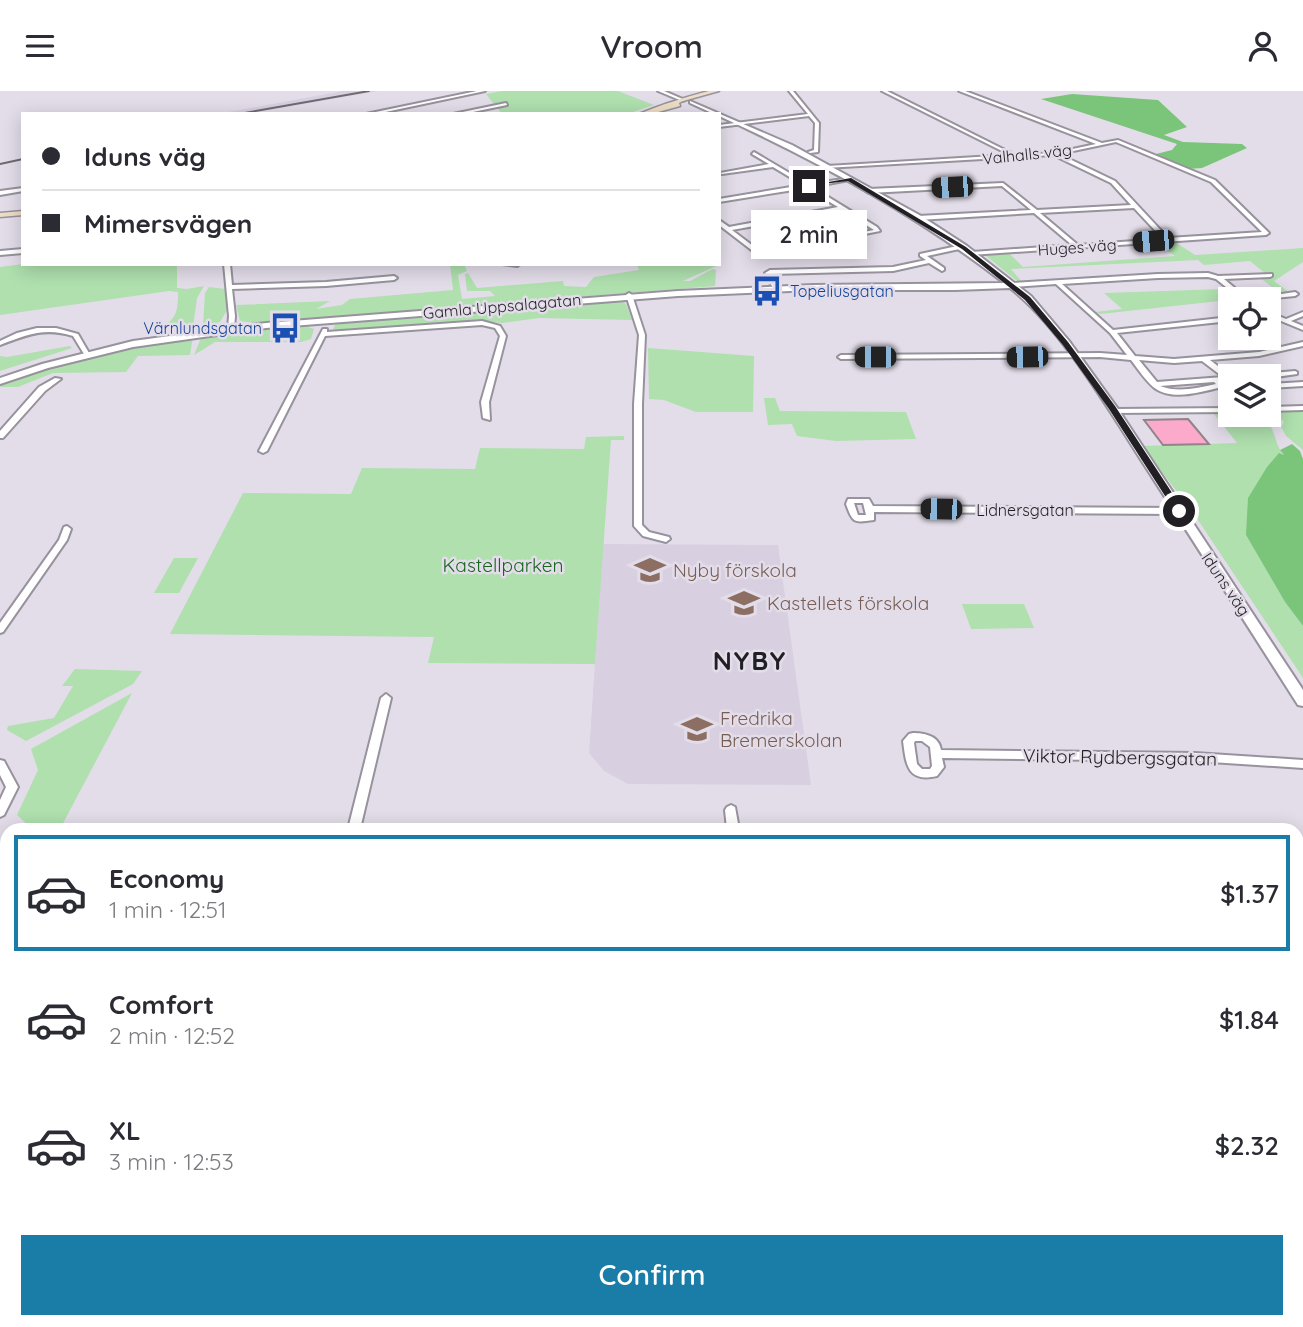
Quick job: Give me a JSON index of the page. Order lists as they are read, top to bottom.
{
  "streets": {
    "street": [
      "Valhalls väg",
      "Huges väg",
      "Gamla Uppsalagatan",
      "Lidnersgatan",
      "Iduns väg",
      "Viktor Rydbergsgatan"
    ]
  },
  "crossings": [
    ["Valhalls väg", "Huges väg"],
    ["Valhalls väg", "Iduns väg"],
    ["Huges väg", "Iduns väg"],
    ["Gamla Uppsalagatan", "Iduns väg"],
    ["Lidnersgatan", "Iduns väg"]
  ],
  "districts": ["NYBY"],
  "parks": ["Kastellparken"],
  "places": {
    "bus stop": ["Topeliusgatan", "Värnlundsgatan"],
    "school or university": ["Nyby förskola", "Kastellets förskola", "Fredrika Bremerskolan"]
  },
  "page": {
    "header": "Vroom",
    "banner": ["Iduns väg", "Mimersvägen"],
    "bubble": "2 min",
    "list": [
      {
        "name": "Economy",
        "note": "1 min · 12:51",
        "value": "$1.37"
      },
      {
        "name": "Comfort",
        "note": "2 min · 12:52",
        "value": "$1.84"
      },
      {
        "name": "XL",
        "note": "3 min · 12:53",
        "value": "$2.32"
      }
    ],
    "buttons": "Confirm"
  }
}
